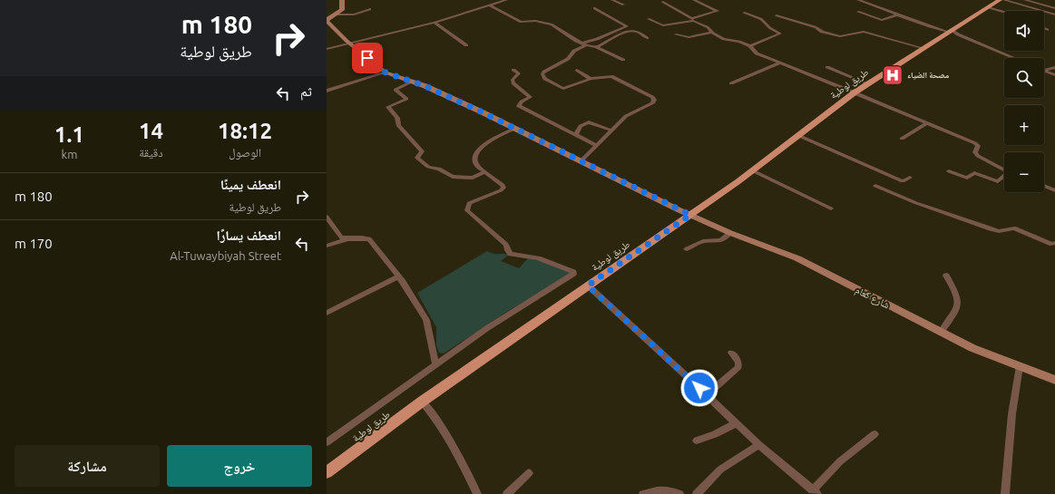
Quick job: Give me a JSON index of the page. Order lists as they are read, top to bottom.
{
  "streets": {
    "main road": ["طريق لوطية"],
    "street": ["شارع كعام"]
  },
  "crossings": [
    ["طريق لوطية", "شارع كعام"]
  ],
  "places": {
    "hospital": ["مصحة الضياء"]
  },
  "page": {
    "turn": ["180 m", "طريق لوطية"],
    "map_buttons": ["+", "−"],
    "then": "ثم",
    "eta": [
      "18:12",
      "الوصول",
      "14",
      "دقيقة",
      "1.1",
      "km"
    ],
    "list": [
      {
        "name": "انعطف يمينًا",
        "note": "طريق لوطية",
        "value": "180 m"
      },
      {
        "name": "انعطف يسارًا",
        "note": "Al-Tuwaybiyah Street",
        "value": "170 m"
      }
    ],
    "buttons": ["خروج", "مشاركة"]
  }
}
